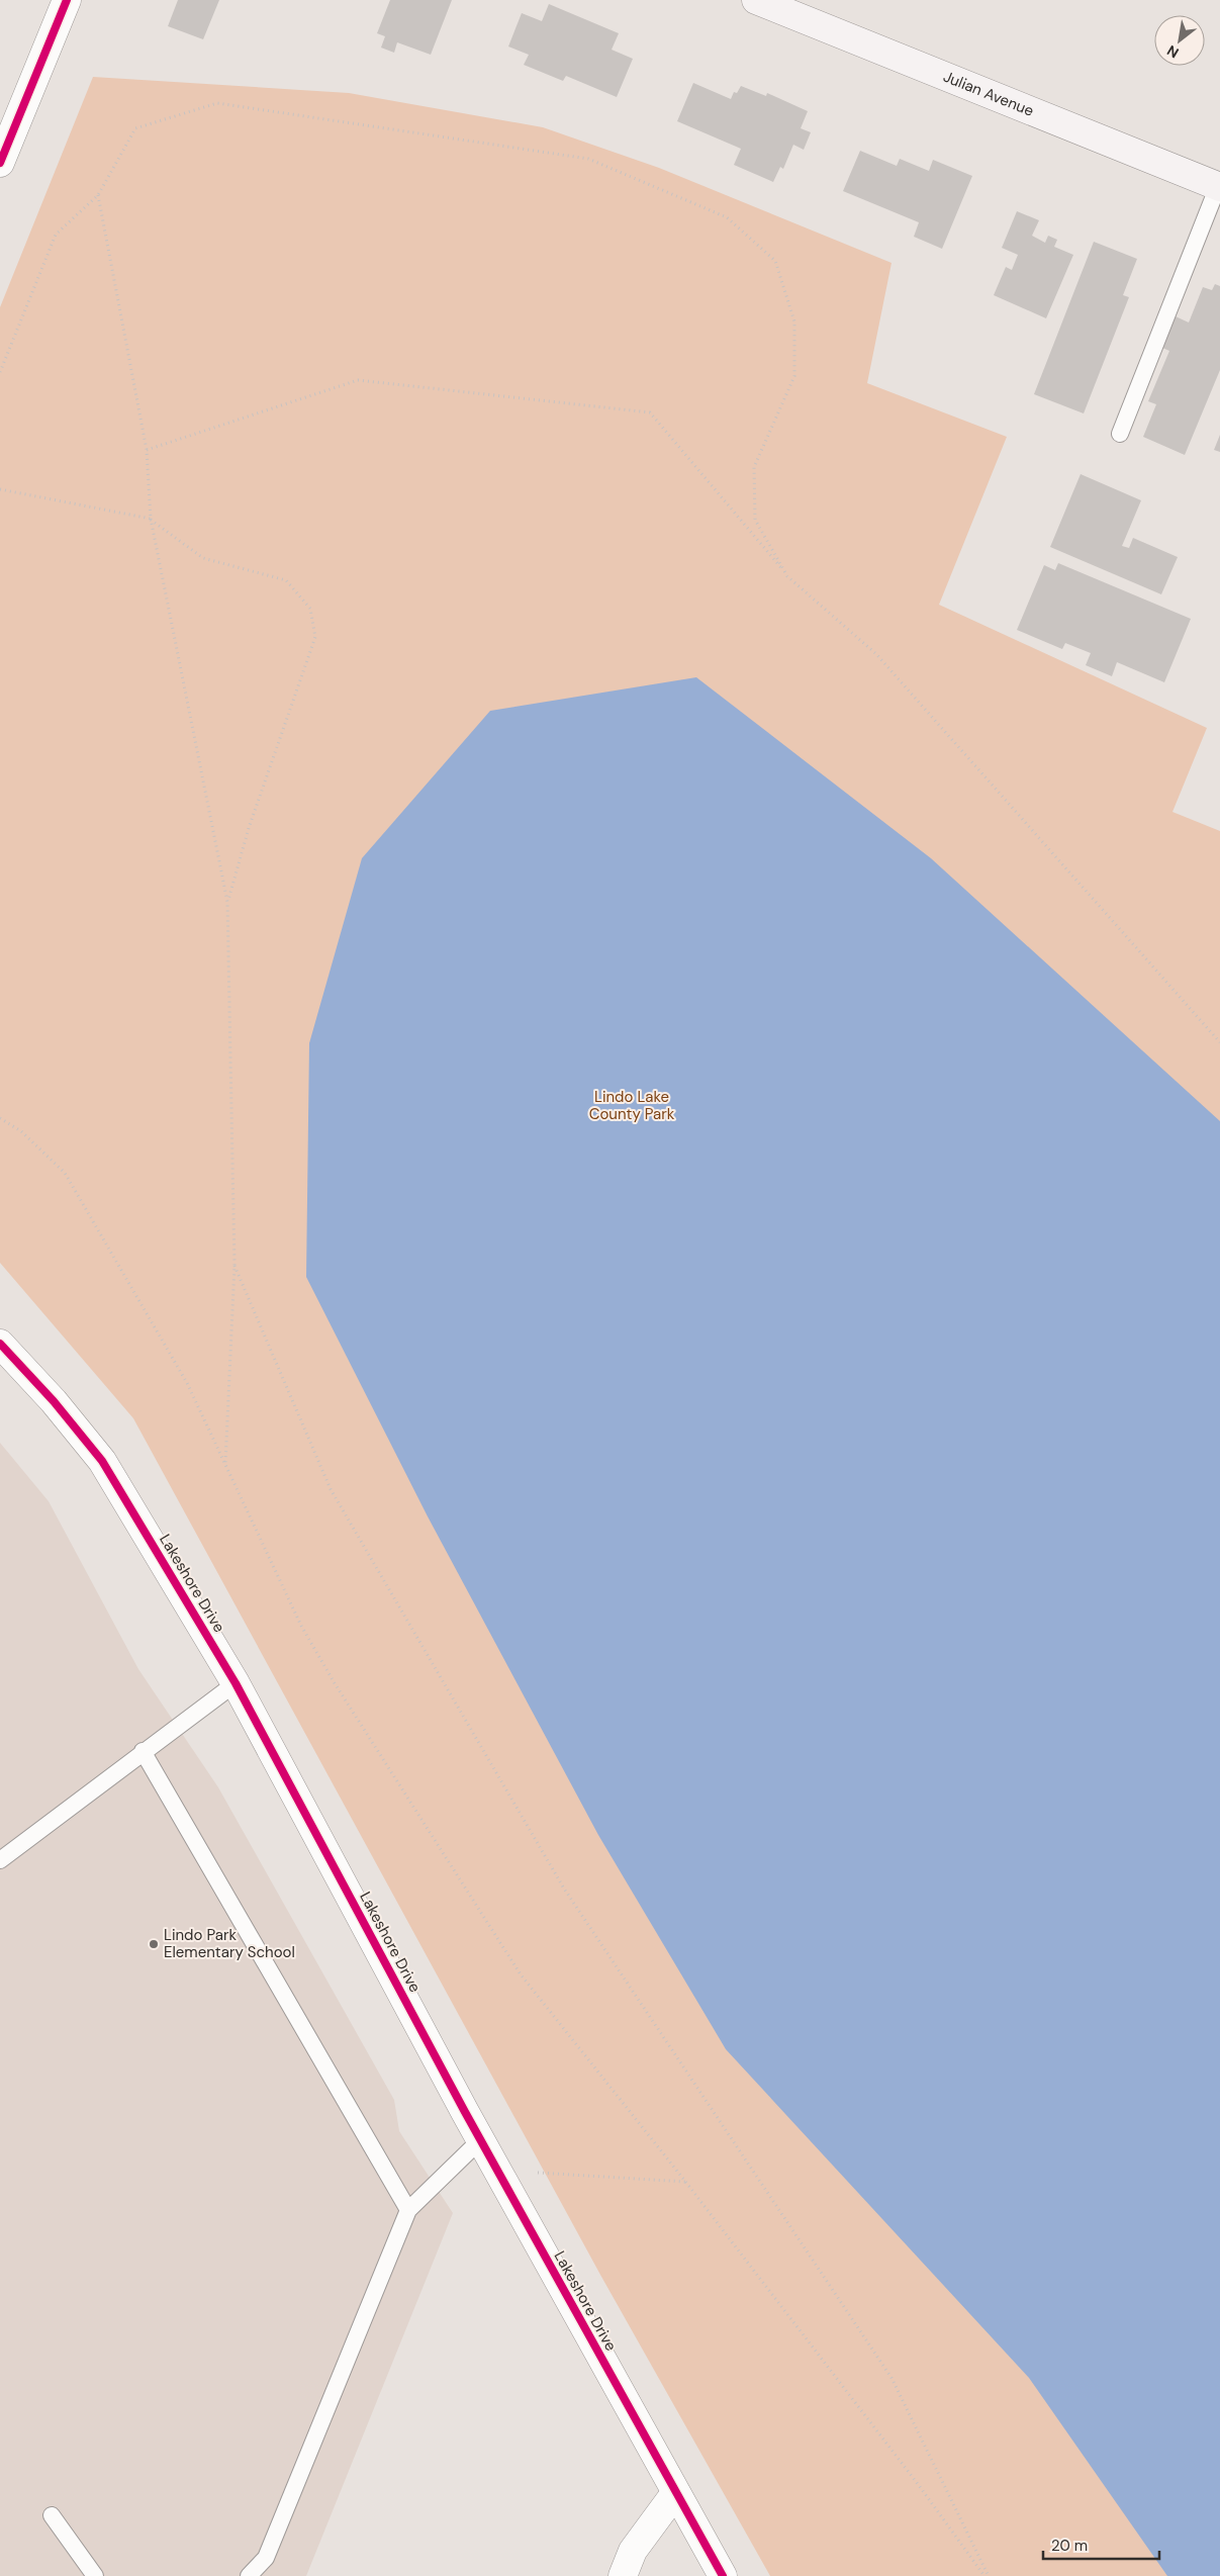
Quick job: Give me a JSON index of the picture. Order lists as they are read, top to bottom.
{
  "streets": {
    "main road": ["Julian Avenue"],
    "street": ["Lakeshore Drive"]
  },
  "parks": ["Lindo Lake County Park"],
  "places": ["Lindo Park Elementary School"],
  "scale_bar": "20 m",
  "north": "bottom left"
}
